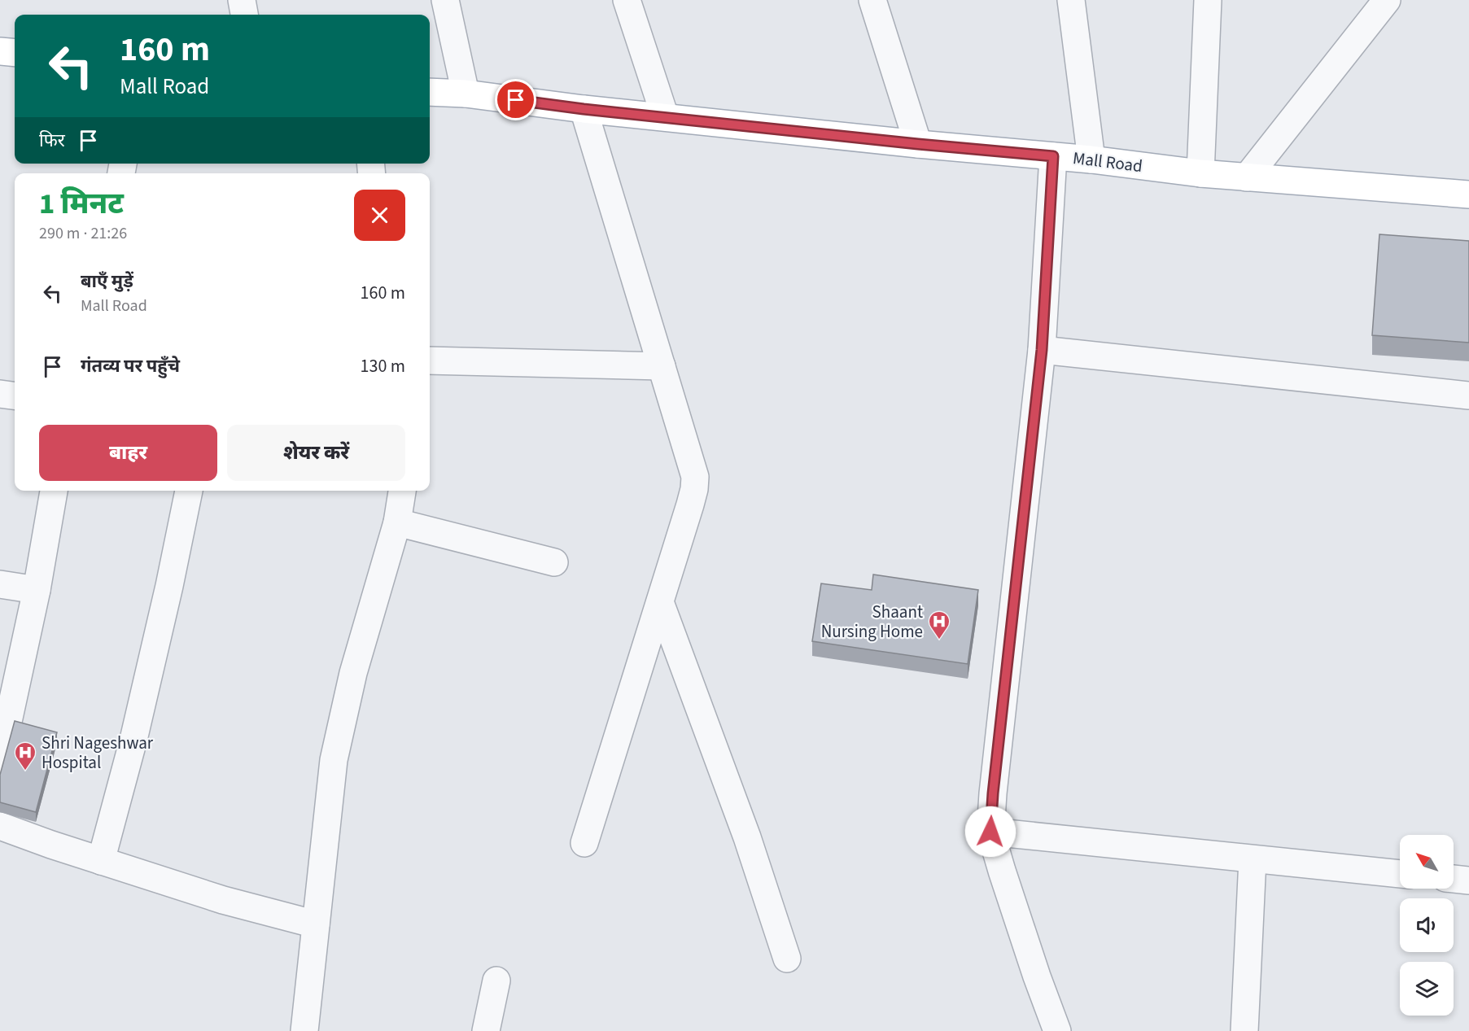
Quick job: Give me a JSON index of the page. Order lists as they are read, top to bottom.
{
  "streets": {
    "main road": ["Mall Road"]
  },
  "places": {
    "hospital": ["Shaant Nursing Home", "Shri Nageshwar Hospital"]
  },
  "north": "top left",
  "page": {
    "turn": ["160 m", "Mall Road"],
    "then": "फिर",
    "heading": ["1 मिनट", "290 m · 21:26"],
    "list": [
      {
        "name": "बाएँ मुड़ें",
        "note": "Mall Road",
        "value": "160 m"
      },
      {
        "name": "गंतव्य पर पहुँचे",
        "value": "130 m"
      }
    ],
    "buttons": ["बाहर", "शेयर करें"]
  }
}
